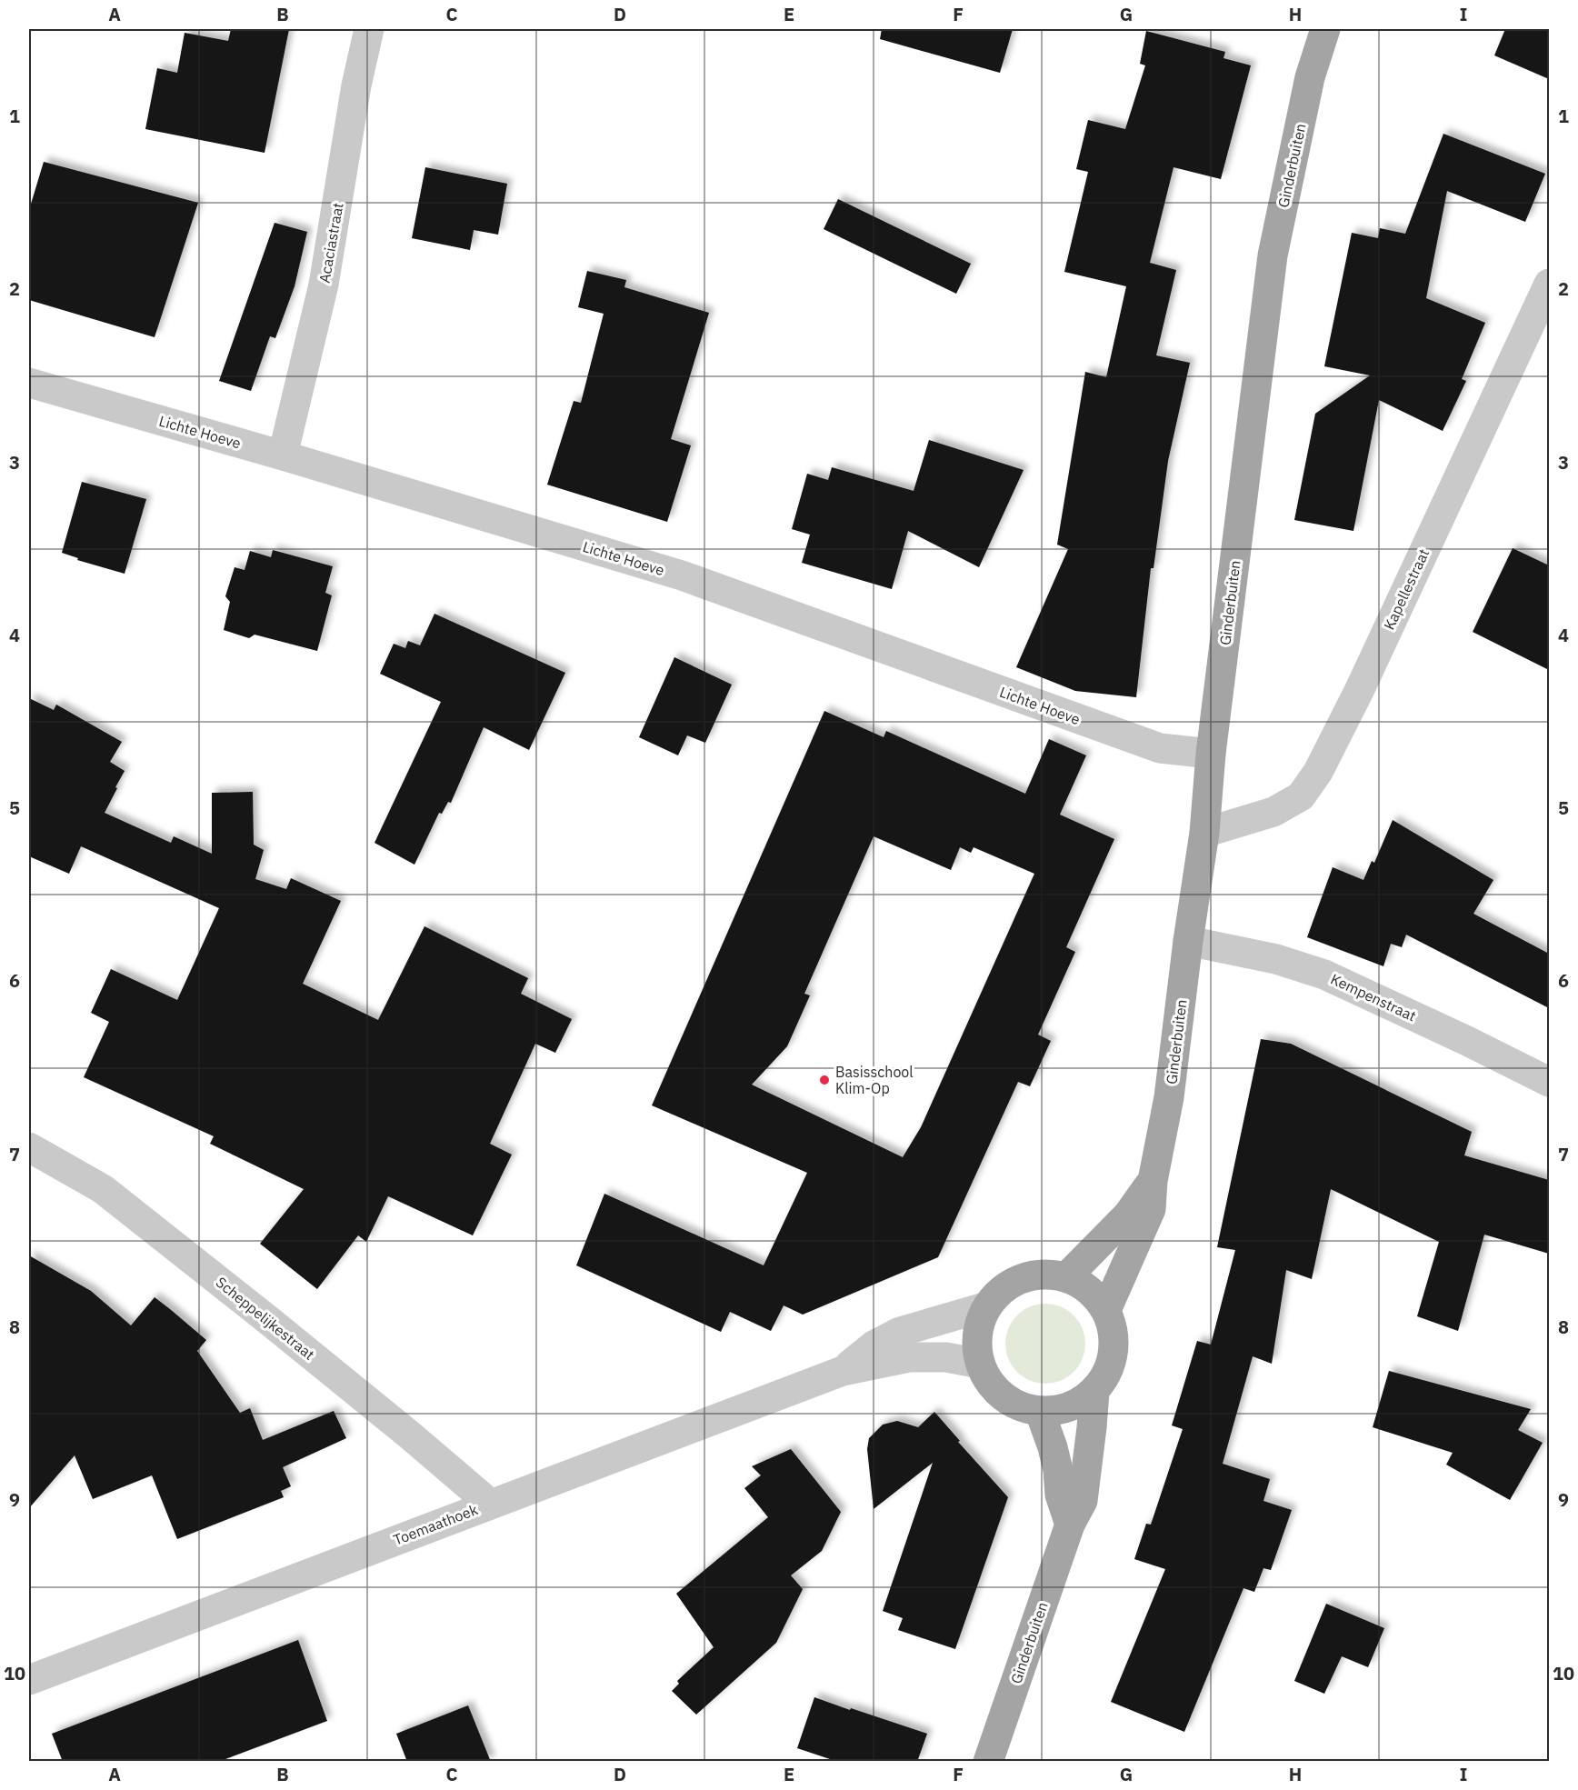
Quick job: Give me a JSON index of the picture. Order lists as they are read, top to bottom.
{
  "streets": {
    "main road": ["Ginderbuiten"],
    "street": [
      "Acaciastraat",
      "Lichte Hoeve",
      "Kapellestraat",
      "Kempenstraat",
      "Scheppelijkestraat",
      "Toemaathoek"
    ]
  },
  "crossings": [
    ["Ginderbuiten", "Lichte Hoeve"],
    ["Ginderbuiten", "Kapellestraat"],
    ["Ginderbuiten", "Kempenstraat"],
    ["Ginderbuiten", "Toemaathoek"],
    ["Acaciastraat", "Lichte Hoeve"],
    ["Scheppelijkestraat", "Toemaathoek"]
  ],
  "places": ["Basisschool Klim-Op"],
  "grid": {
    "columns": [
      "A",
      "B",
      "C",
      "D",
      "E",
      "F",
      "G",
      "H",
      "I"
    ],
    "rows": [
      "1",
      "2",
      "3",
      "4",
      "5",
      "6",
      "7",
      "8",
      "9",
      "10"
    ]
  }
}
